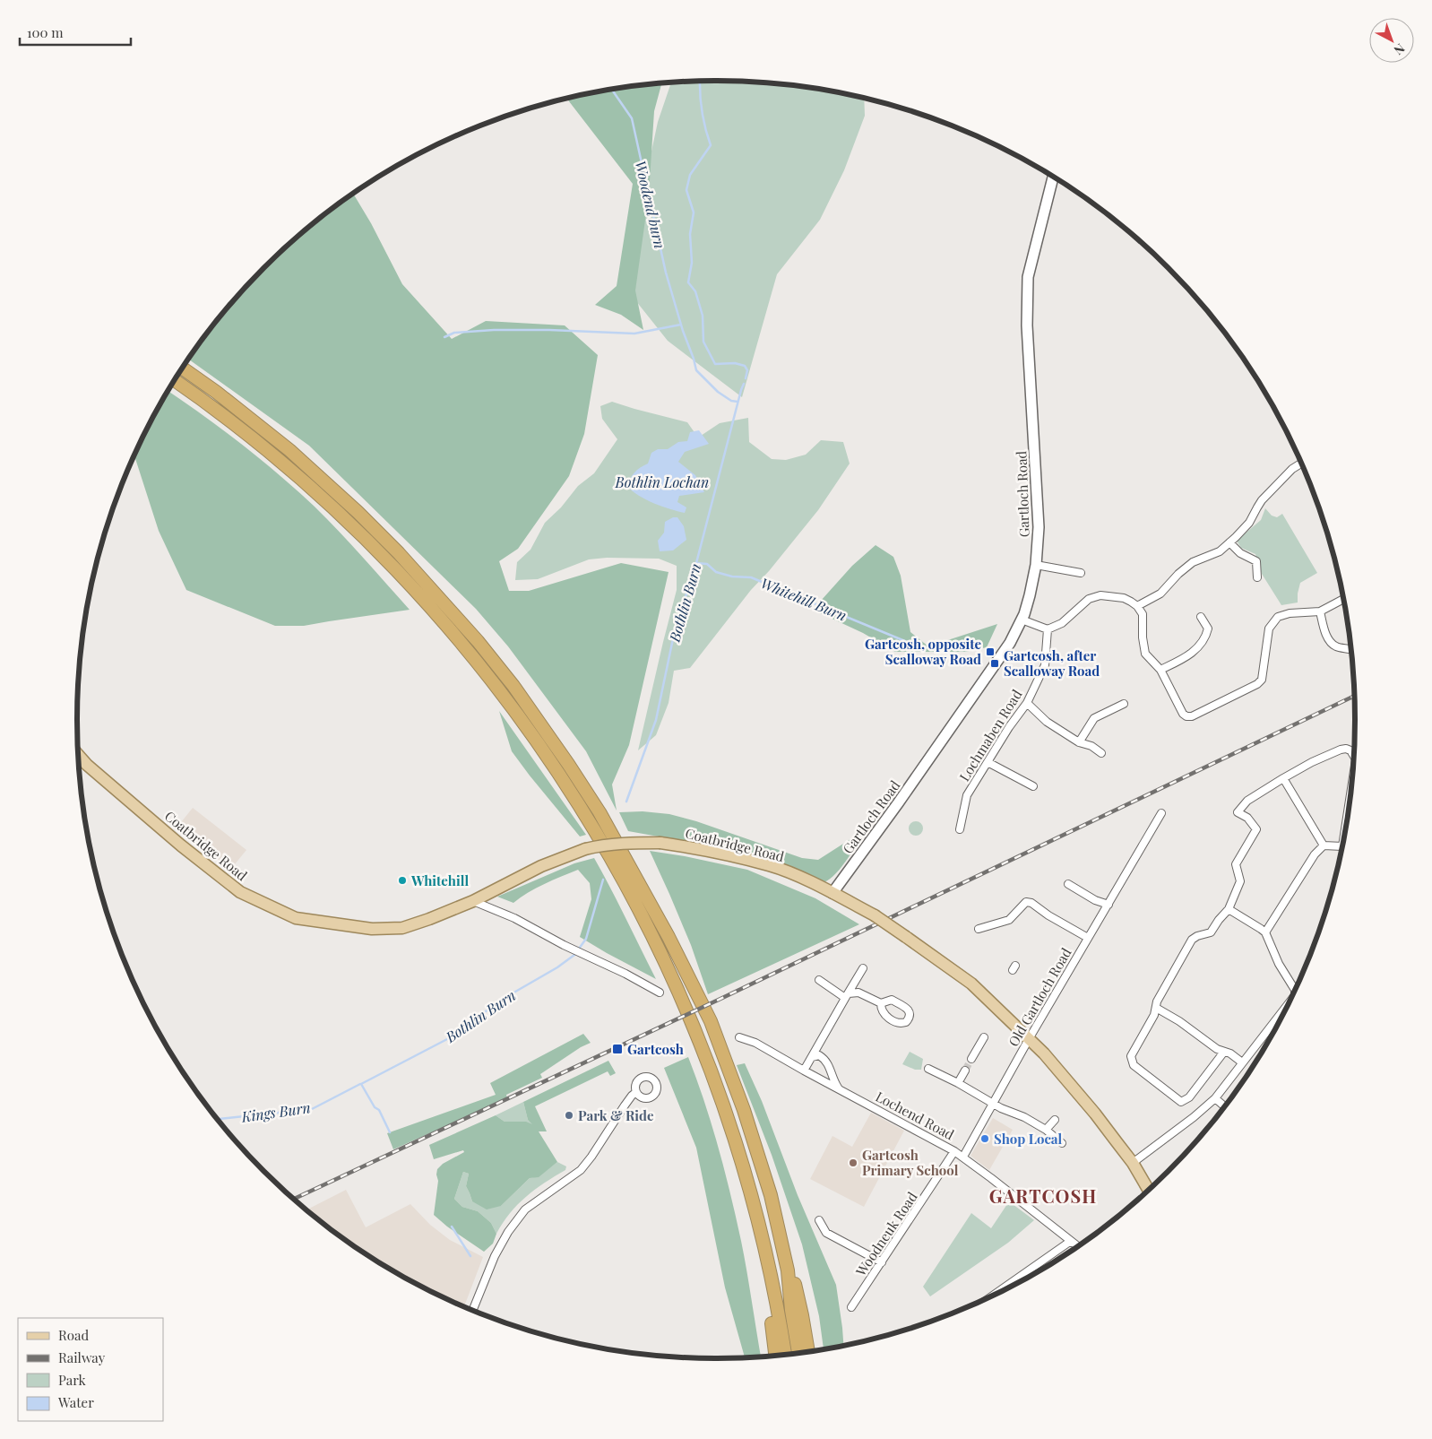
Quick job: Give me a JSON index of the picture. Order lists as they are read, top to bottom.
{
  "streets": {
    "main road": ["Gartloch Road", "Coatbridge Road"],
    "street": [
      "Lochmaben Road",
      "Old Gartloch Road",
      "Lochend Road",
      "Woodneuk Road"
    ]
  },
  "crossings": [
    ["Gartloch Road", "Coatbridge Road"],
    ["Coatbridge Road", "Old Gartloch Road"],
    ["Old Gartloch Road", "Lochend Road"],
    ["Lochend Road", "Woodneuk Road"]
  ],
  "districts": ["GARTCOSH"],
  "water": [
    "Woodend burn",
    "Bothlin Lochan",
    "Whitehill Burn",
    "Bothlin Burn",
    "Kings Burn"
  ],
  "places": {
    "transit": ["Gartcosh, opposite Scalloway Road", "Gartcosh, after Scalloway Road", "Gartcosh"],
    "other": [
      "Whitehill",
      "Park & Ride",
      "Shop Local",
      "Gartcosh Primary School"
    ]
  },
  "legend": [
    "Road",
    "Railway",
    "Park",
    "Water"
  ],
  "scale_bar": "100 m",
  "north": "bottom right"
}
